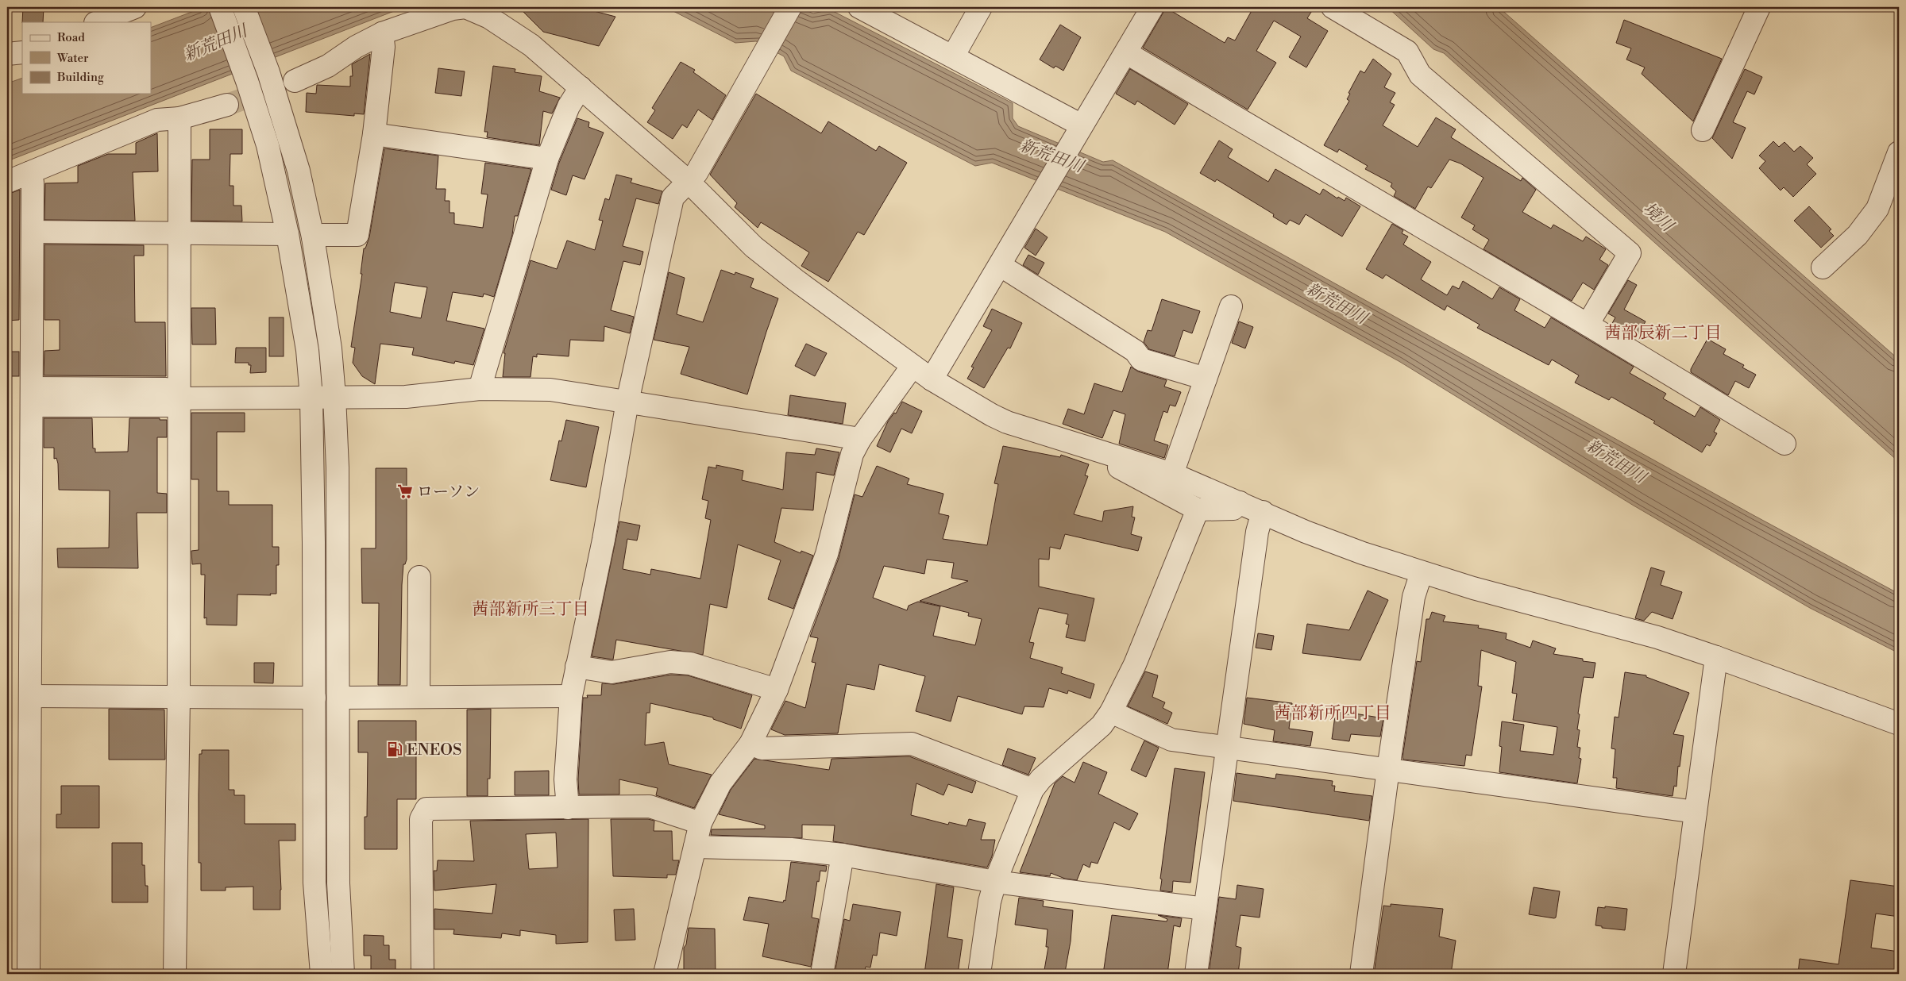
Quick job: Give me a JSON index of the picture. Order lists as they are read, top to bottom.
{
  "districts": ["茜部辰新二丁目", "茜部新所三丁目", "茜部新所四丁目"],
  "water": ["新荒田川", "境川"],
  "places": {
    "supermarket": ["ローソン"],
    "fuel station": ["ENEOS"]
  },
  "legend": ["Road", "Water", "Building"]
}
